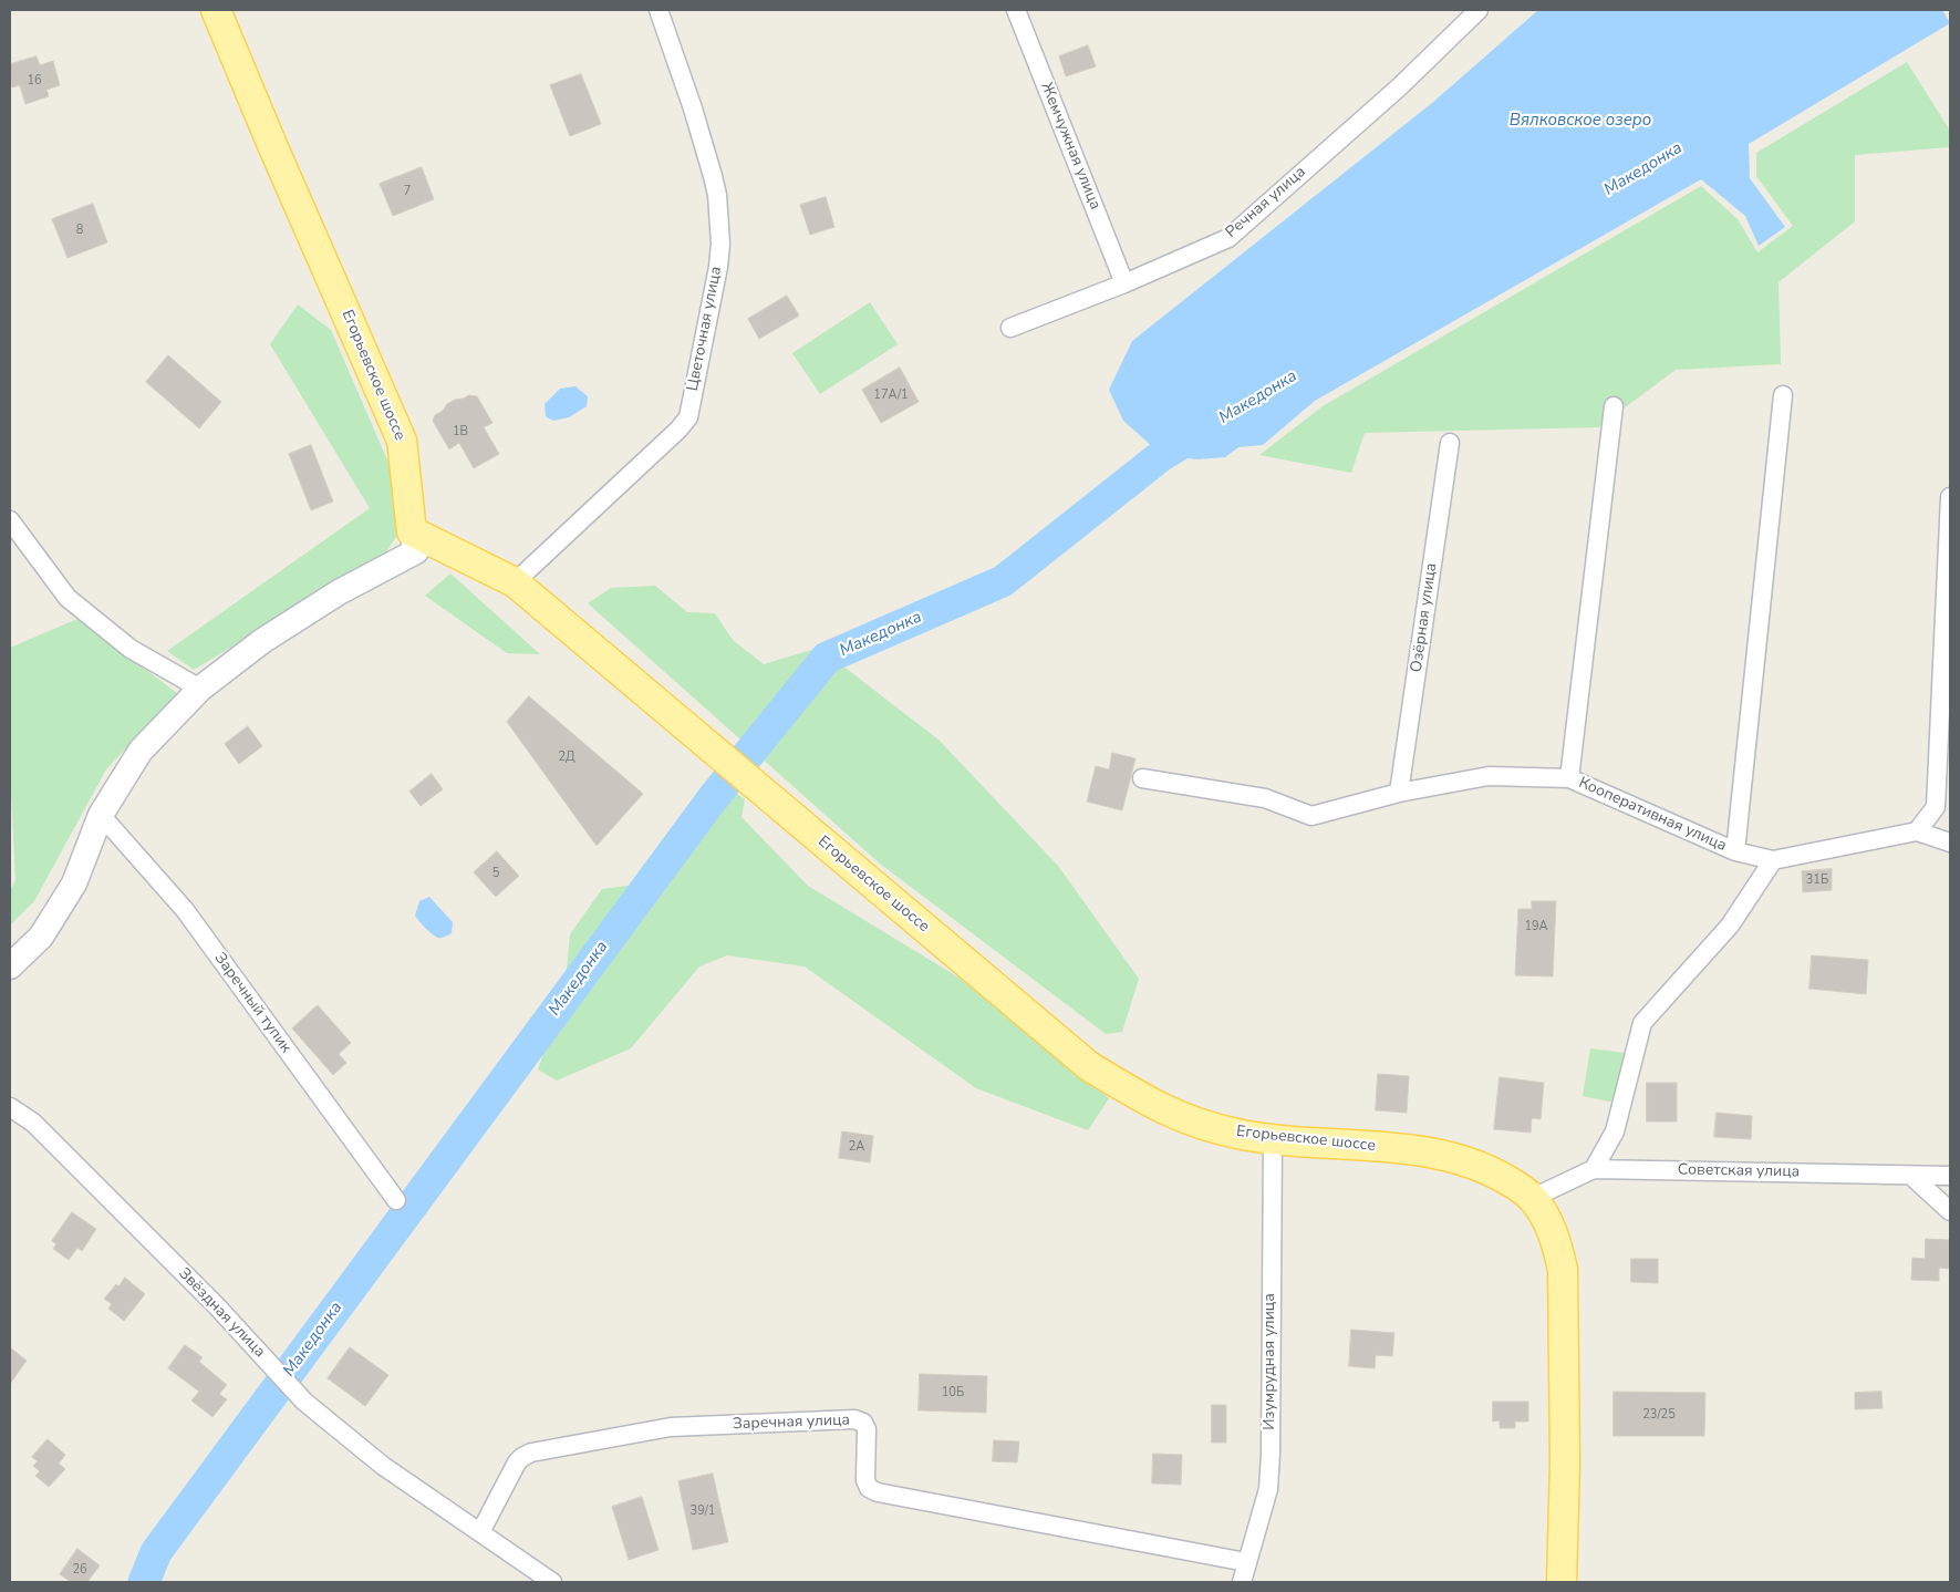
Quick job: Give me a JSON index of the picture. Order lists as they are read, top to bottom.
{
  "streets": {
    "main road": ["Егорьевское шоссе"],
    "street": [
      "Жемчужная улица",
      "Речная улица",
      "Цветочная улица",
      "Озёрная улица",
      "Кооперативная улица",
      "Заречный тупик",
      "Советская улица",
      "Звёздная улица",
      "Изумрудная улица",
      "Заречная улица"
    ]
  },
  "crossings": [
    ["Жемчужная улица", "Речная улица"],
    ["Цветочная улица", "Егорьевское шоссе"],
    ["Егорьевское шоссе", "Советская улица"],
    ["Егорьевское шоссе", "Изумрудная улица"],
    ["Озёрная улица", "Кооперативная улица"],
    ["Звёздная улица", "Заречная улица"],
    ["Изумрудная улица", "Заречная улица"]
  ],
  "water": ["Вялковское озеро", "Македонка"],
  "house_numbers": [
    "16",
    "7",
    "8",
    "17А/1",
    "1В",
    "2Д",
    "5",
    "31Б",
    "19А",
    "2А",
    "10Б",
    "23/25",
    "39/1",
    "26"
  ]
}
